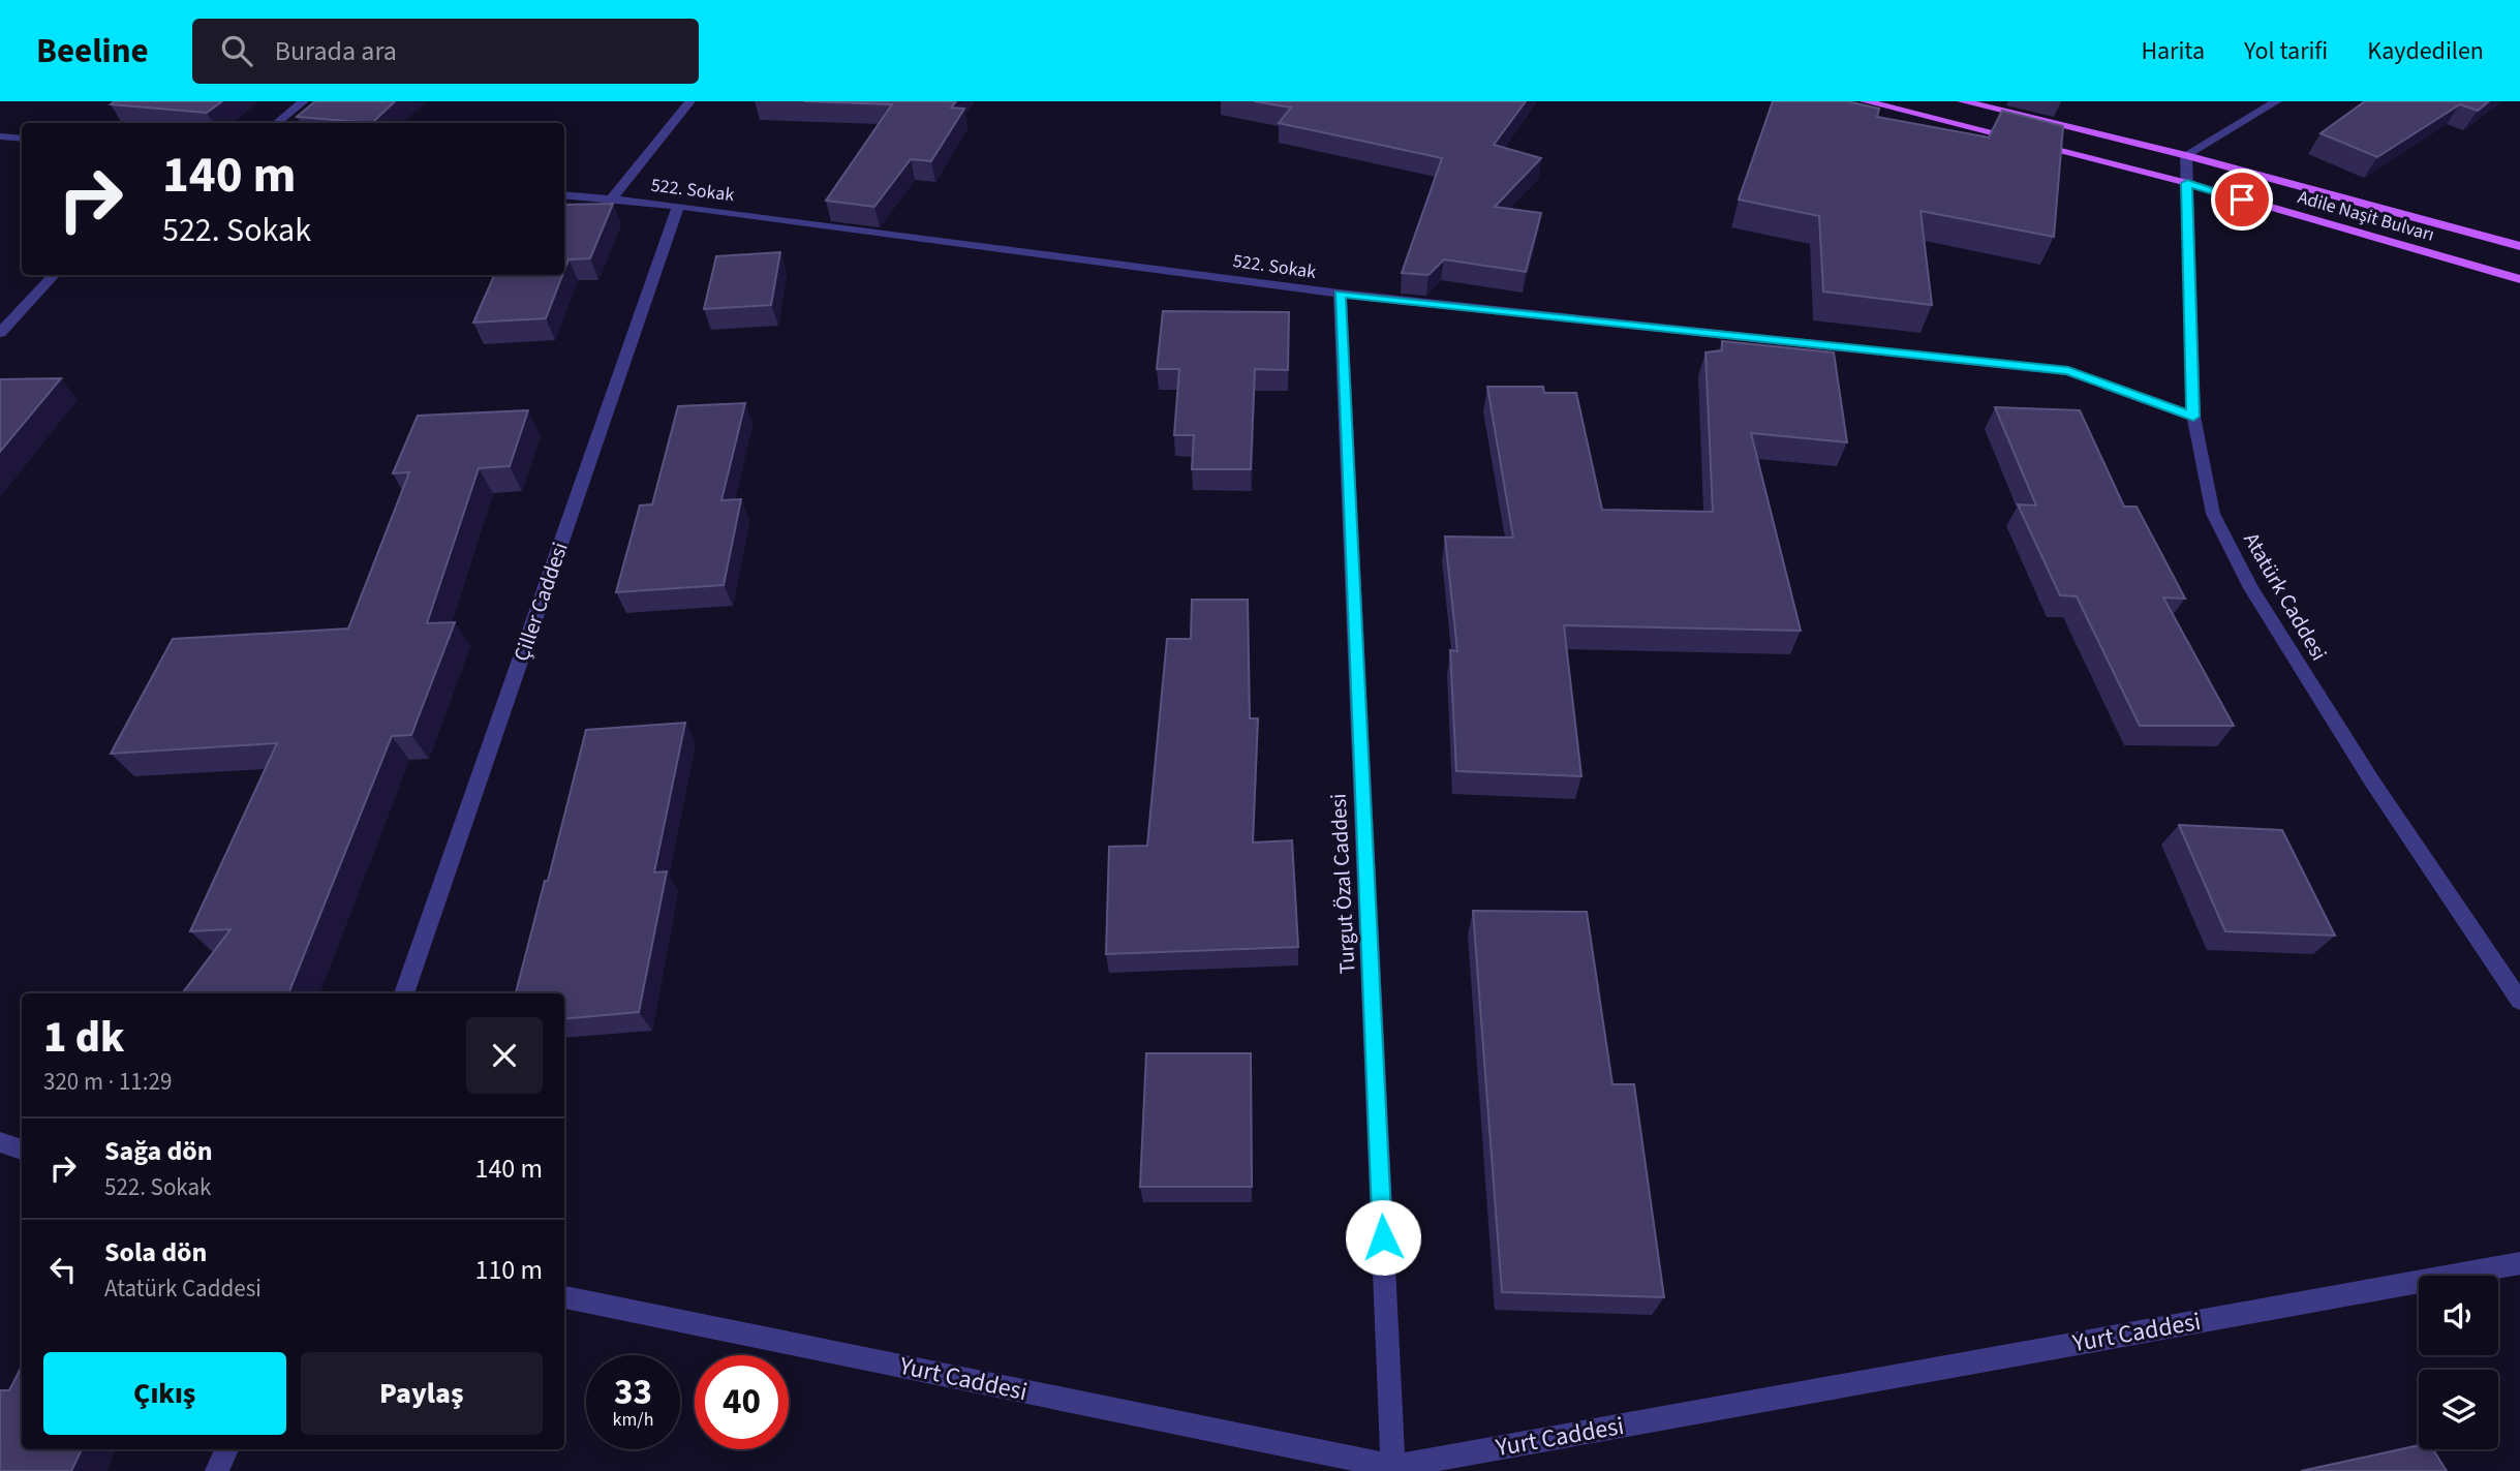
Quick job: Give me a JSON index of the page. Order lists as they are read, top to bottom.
{
  "streets": {
    "main road": ["Adile Naşit Bulvarı"],
    "street": [
      "522. Sokak",
      "Atatürk Caddesi",
      "Çiller Caddesi",
      "Turgut Özal Caddesi",
      "Yurt Caddesi"
    ]
  },
  "crossings": [
    ["522. Sokak", "Atatürk Caddesi"],
    ["522. Sokak", "Çiller Caddesi"],
    ["522. Sokak", "Turgut Özal Caddesi"],
    ["Adile Naşit Bulvarı", "Atatürk Caddesi"],
    ["Turgut Özal Caddesi", "Yurt Caddesi"]
  ],
  "page": {
    "header": "Beeline",
    "search": "Burada ara",
    "nav": ["Harita", "Yol tarifi", "Kaydedilen"],
    "turn": ["140 m", "522. Sokak"],
    "heading": ["1 dk", "320 m · 11:29"],
    "list": [
      {
        "name": "Sağa dön",
        "note": "522. Sokak",
        "value": "140 m"
      },
      {
        "name": "Sola dön",
        "note": "Atatürk Caddesi",
        "value": "110 m"
      }
    ],
    "buttons": ["Çıkış", "Paylaş"],
    "speed": "33 km/h",
    "limit": "40"
  }
}
